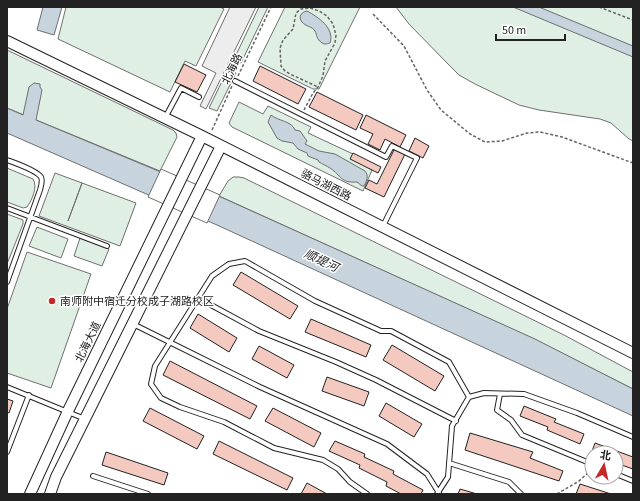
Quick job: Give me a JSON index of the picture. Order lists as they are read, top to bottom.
{
  "streets": {
    "street": ["骆马湖西路", "北海大道"],
    "path": ["北海路"]
  },
  "crossings": [
    ["北海路", "骆马湖西路"],
    ["北海路", "北海大道"],
    ["骆马湖西路", "北海大道"]
  ],
  "water": ["顺堤河"],
  "places": ["南师附中宿迁分校成子湖路校区"],
  "scale_bar": "50 m",
  "north": "top"
}
